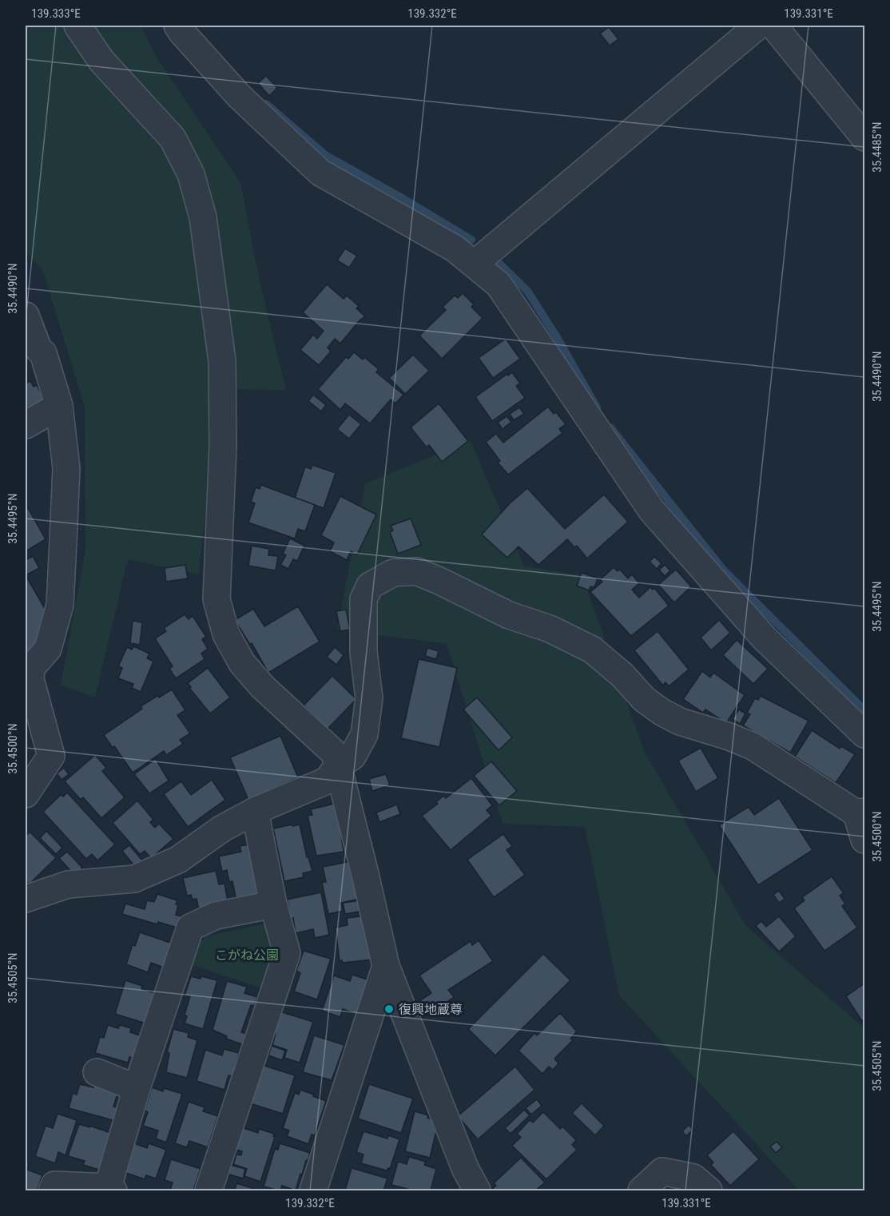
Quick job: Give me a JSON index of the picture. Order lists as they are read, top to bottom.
{
  "parks": ["こがね公園"],
  "places": ["復興地蔵尊"],
  "coordinates": [
    "139.333°E",
    "139.332°E",
    "139.331°E",
    "35.4485°N",
    "35.4490°N",
    "35.4495°N",
    "35.4500°N",
    "35.4505°N"
  ]
}
